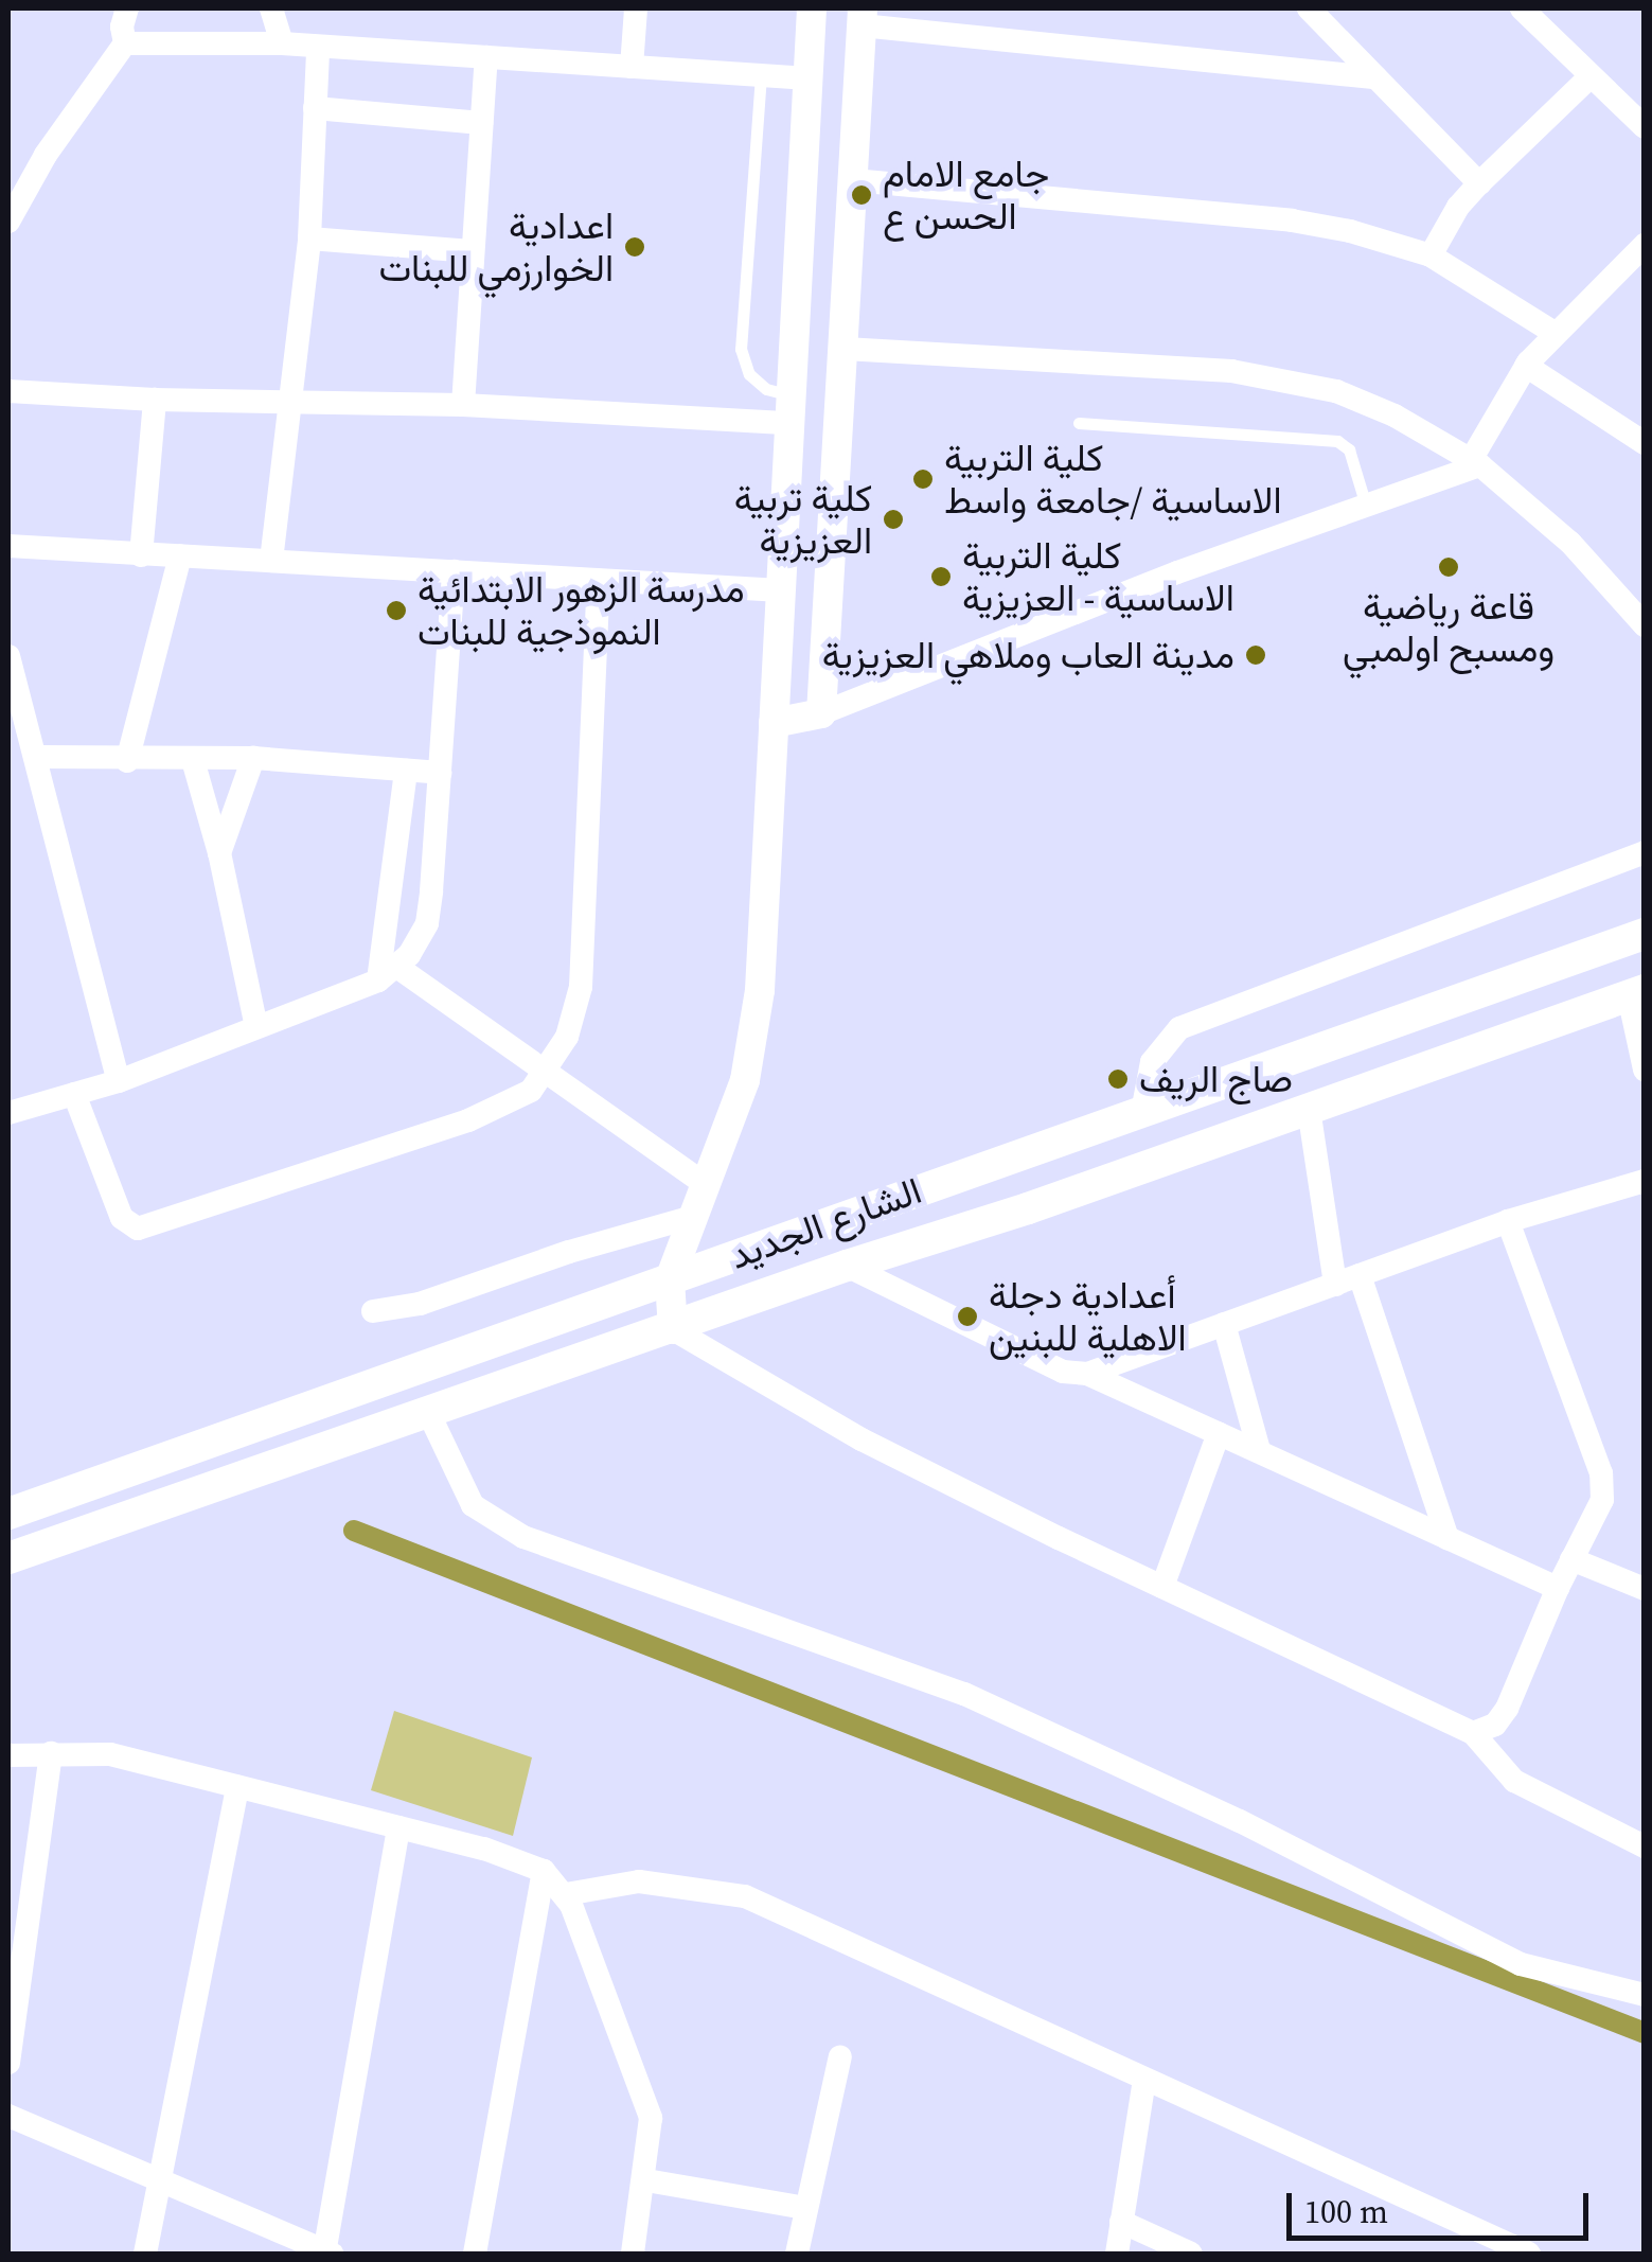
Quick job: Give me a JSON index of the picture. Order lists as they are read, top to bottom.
{
  "streets": {
    "main road": ["الشارع الجديد"]
  },
  "places": [
    "جامع الامام الحسن ع",
    "اعدادية الخوارزمي للبنات",
    "كلية التربية الاساسية /جامعة واسط",
    "كلية تربية العزيزية",
    "قاعة رياضية ومسبح اولمبي",
    "كلية التربية الاساسية - العزيزية",
    "مدرسة الزهور الابتدائية النموذجية للبنات",
    "مدينة العاب وملاهي العزيزية",
    "صاج الريف",
    "أعدادية دجلة الاهلية للبنين"
  ],
  "scale_bar": "100 m"
}
